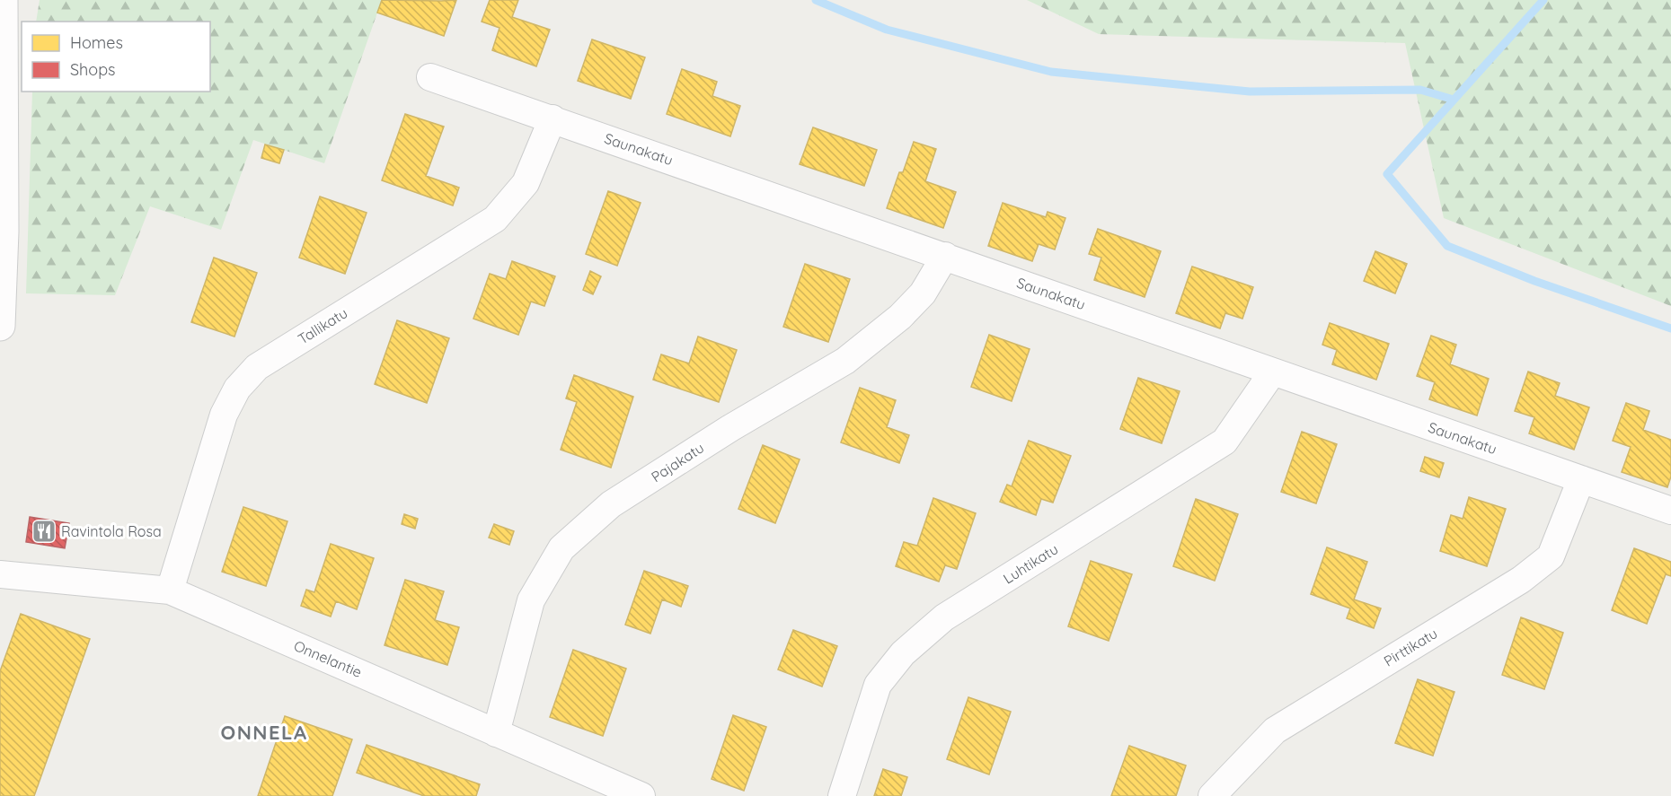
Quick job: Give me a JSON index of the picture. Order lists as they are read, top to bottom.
{
  "streets": {
    "street": [
      "Saunakatu",
      "Tallikatu",
      "Pajakatu",
      "Luhtikatu",
      "Pirttikatu",
      "Onnelantie"
    ]
  },
  "crossings": [
    ["Saunakatu", "Tallikatu"],
    ["Saunakatu", "Pajakatu"],
    ["Saunakatu", "Luhtikatu"],
    ["Saunakatu", "Pirttikatu"],
    ["Tallikatu", "Onnelantie"],
    ["Pajakatu", "Onnelantie"]
  ],
  "districts": ["ONNELA"],
  "places": {
    "restaurant": ["Ravintola Rosa"]
  },
  "legend": ["Homes", "Shops"]
}
